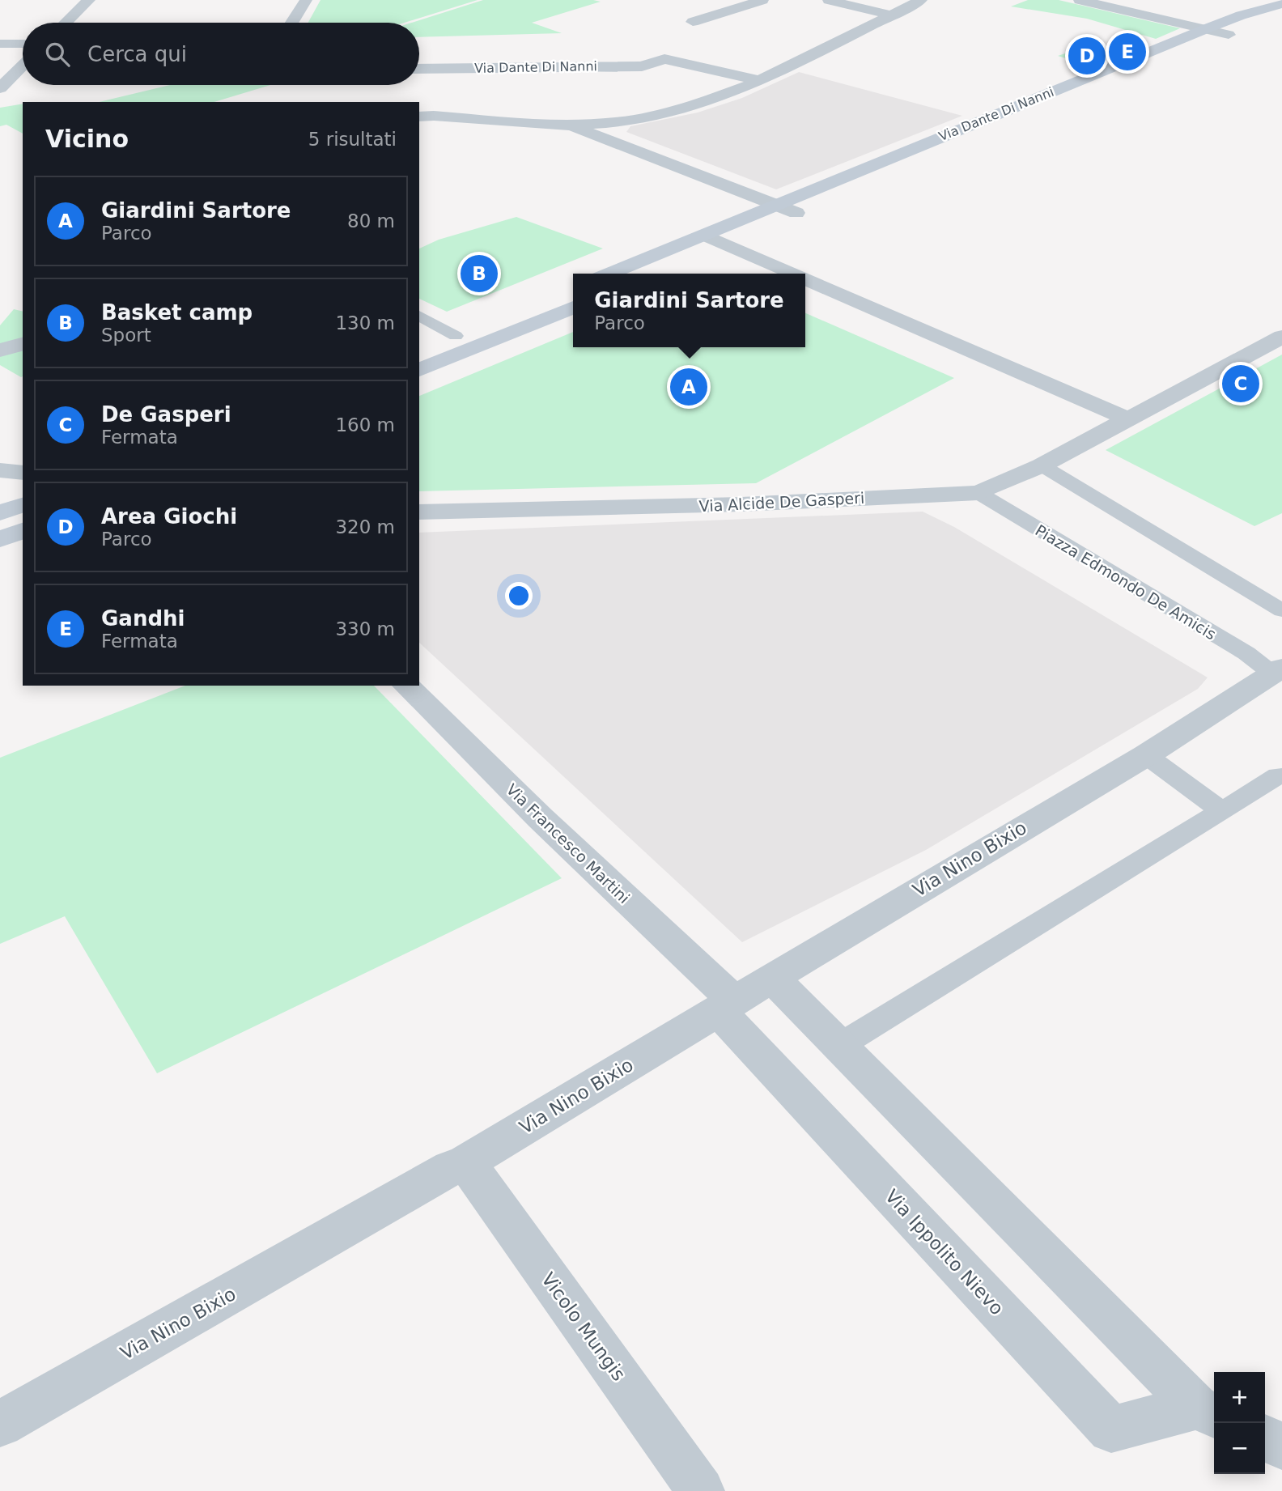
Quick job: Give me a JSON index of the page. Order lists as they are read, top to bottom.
{
  "streets": {
    "street": [
      "Via Dante Di Nanni",
      "Via Alcide De Gasperi",
      "Via Francesco Martini",
      "Via Nino Bixio",
      "Via Ippolito Nievo",
      "Vicolo Mungis"
    ],
    "lane": ["Piazza Edmondo De Amicis"]
  },
  "crossings": [
    ["Via Alcide De Gasperi", "Piazza Edmondo De Amicis"],
    ["Piazza Edmondo De Amicis", "Via Nino Bixio"],
    ["Via Francesco Martini", "Via Nino Bixio"],
    ["Via Francesco Martini", "Via Ippolito Nievo"],
    ["Via Nino Bixio", "Via Ippolito Nievo"],
    ["Via Nino Bixio", "Vicolo Mungis"]
  ],
  "page": {
    "search": "Cerca qui",
    "pins": [
      "E",
      "D",
      "B",
      "C",
      "A"
    ],
    "heading": ["Vicino", "5 risultati"],
    "list": [
      {
        "mark": "A",
        "name": "Giardini Sartore",
        "note": "Parco",
        "value": "80 m"
      },
      {
        "mark": "B",
        "name": "Basket camp",
        "note": "Sport",
        "value": "130 m"
      },
      {
        "mark": "C",
        "name": "De Gasperi",
        "note": "Fermata",
        "value": "160 m"
      },
      {
        "mark": "D",
        "name": "Area Giochi",
        "note": "Parco",
        "value": "320 m"
      },
      {
        "mark": "E",
        "name": "Gandhi",
        "note": "Fermata",
        "value": "330 m"
      }
    ],
    "popup": ["Giardini Sartore", "Parco"],
    "map_buttons": ["+", "−"]
  }
}
